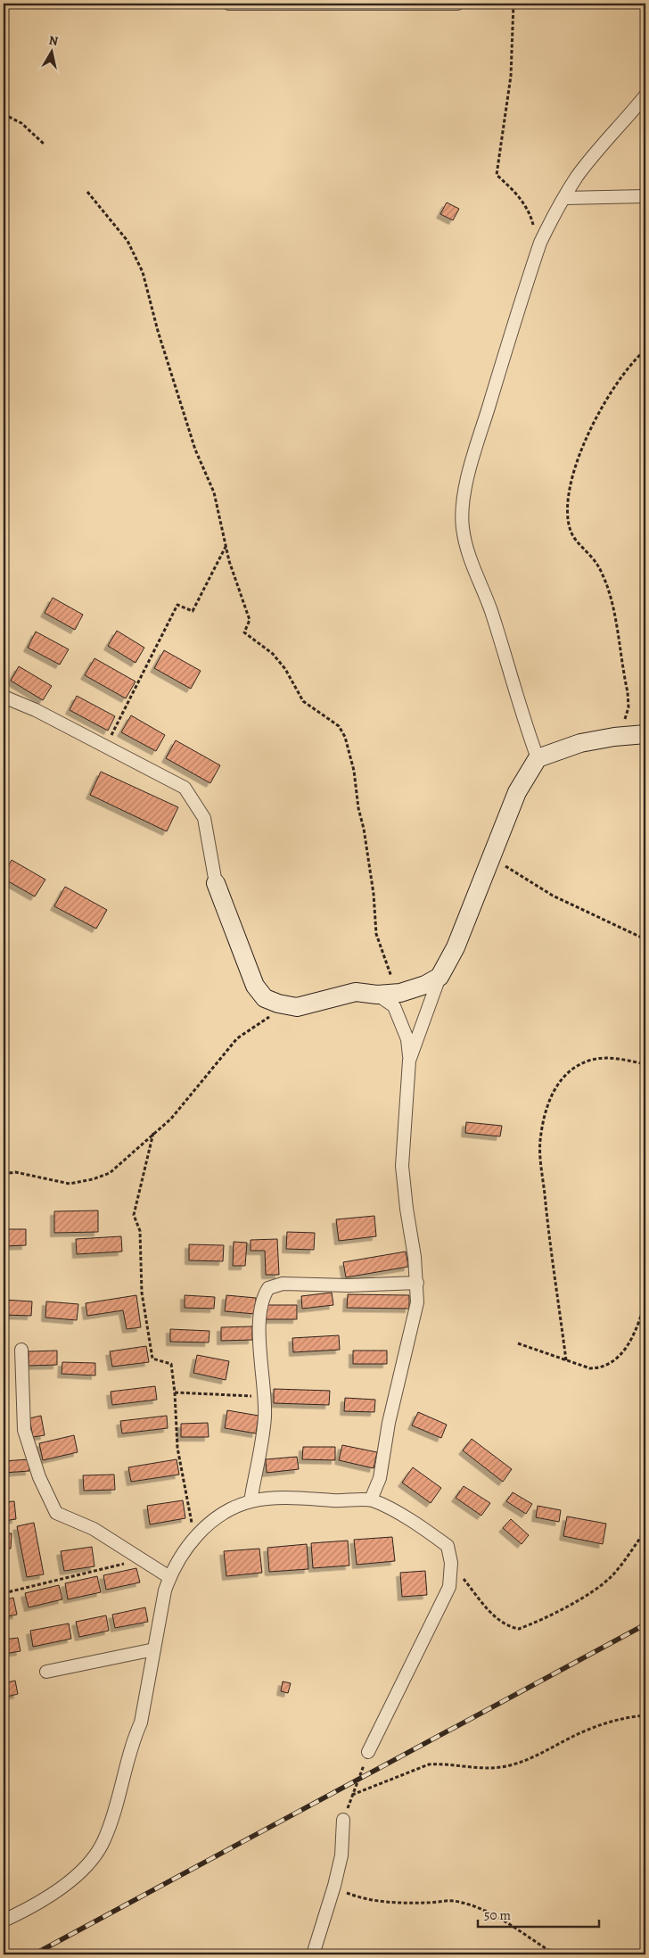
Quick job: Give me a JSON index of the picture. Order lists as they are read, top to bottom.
{
  "scale_bar": "50 m",
  "north": "top"
}
